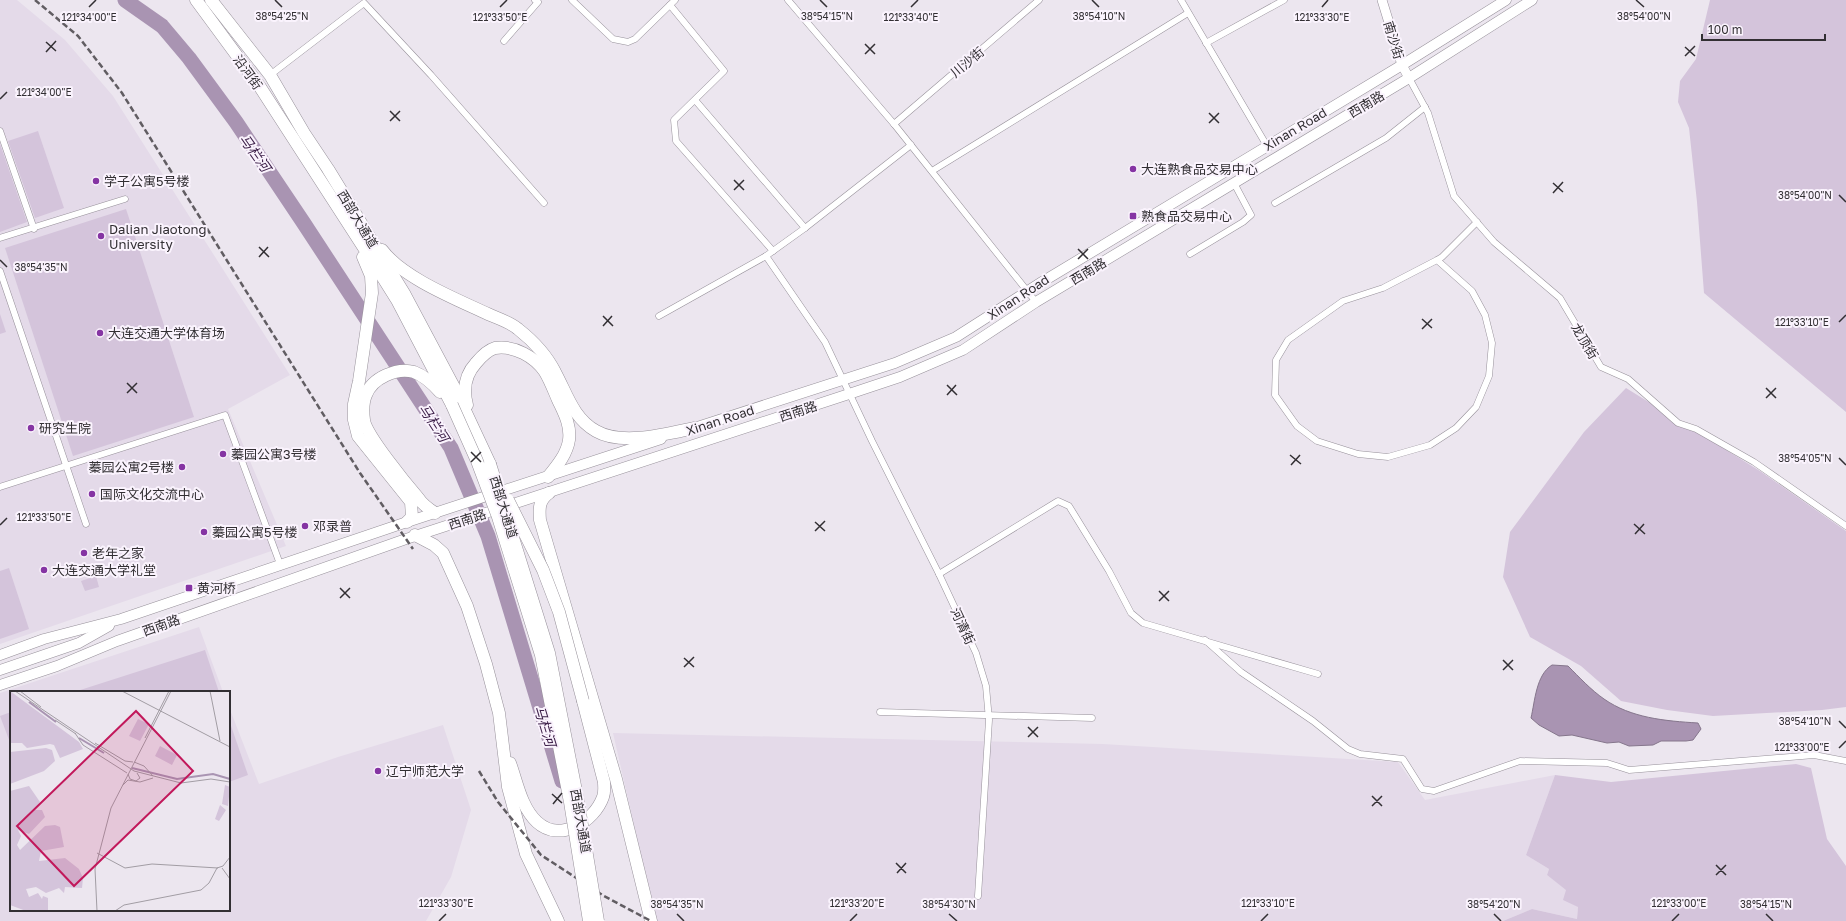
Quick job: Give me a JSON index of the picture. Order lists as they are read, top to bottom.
{
  "streets": {
    "highway": ["沿河街", "西部大通道"],
    "main road": ["西南路", "Xinan Road"],
    "street": [
      "南沙街",
      "川沙街",
      "龙顶街",
      "河清街"
    ]
  },
  "crossings": [
    ["南沙街", "西南路"],
    ["南沙街", "Xinan Road"],
    ["南沙街", "龙顶街"],
    ["沿河街", "西部大通道"],
    ["西南路", "Xinan Road"],
    ["西南路", "龙顶街"],
    ["西南路", "河清街"],
    ["Xinan Road", "河清街"]
  ],
  "water": ["马栏河"],
  "places": {
    "other": [
      "大连熟食品交易中心",
      "学子公寓5号楼",
      "Dalian Jiaotong University",
      "大连交通大学体育场",
      "研究生院",
      "蓁园公寓3号楼",
      "蓁园公寓2号楼",
      "国际文化交流中心",
      "邓录普",
      "蓁园公寓5号楼",
      "老年之家",
      "大连交通大学礼堂",
      "辽宁师范大学"
    ],
    "transit": ["熟食品交易中心", "黄河桥"]
  },
  "scale_bar": "100 m",
  "coordinates": [
    "38°54'25\"N",
    "38°54'15\"N",
    "38°54'10\"N",
    "38°54'00\"N",
    "121°33'40\"E",
    "121°33'30\"E",
    "121°34'00\"E",
    "121°33'50\"E",
    "38°54'35\"N",
    "121°33'10\"E",
    "38°54'05\"N",
    "121°33'00\"E",
    "121°33'20\"E",
    "38°54'30\"N",
    "38°54'20\"N"
  ]
}
